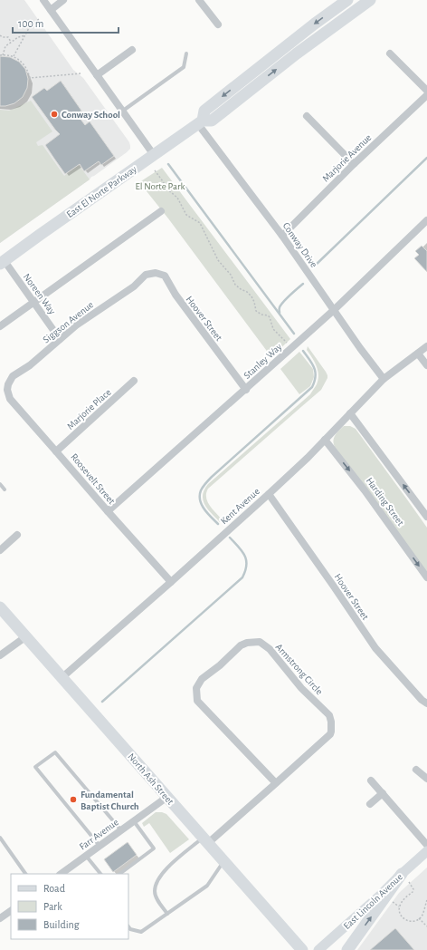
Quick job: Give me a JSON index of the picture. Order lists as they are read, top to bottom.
{
  "streets": {
    "main road": ["East El Norte Parkway", "North Ash Street", "East Lincoln Avenue"],
    "street": [
      "Marjorie Avenue",
      "Conway Drive",
      "Noreen Way",
      "Hoover Street",
      "Siggson Avenue",
      "Stanley Way",
      "Marjorie Place",
      "Roosevelt Street",
      "Harding Street",
      "Kent Avenue",
      "Armstrong Circle",
      "Farr Avenue"
    ]
  },
  "crossings": [
    ["Marjorie Avenue", "Conway Drive"],
    ["East El Norte Parkway", "Conway Drive"],
    ["East El Norte Parkway", "Noreen Way"],
    ["Conway Drive", "Stanley Way"],
    ["Conway Drive", "Kent Avenue"],
    ["Noreen Way", "Siggson Avenue"],
    ["Hoover Street", "Siggson Avenue"],
    ["Hoover Street", "Stanley Way"],
    ["Hoover Street", "Kent Avenue"],
    ["Siggson Avenue", "Roosevelt Street"],
    ["Stanley Way", "Roosevelt Street"],
    ["Marjorie Place", "Roosevelt Street"],
    ["Roosevelt Street", "Kent Avenue"],
    ["Harding Street", "Kent Avenue"],
    ["Kent Avenue", "North Ash Street"],
    ["Armstrong Circle", "North Ash Street"],
    ["North Ash Street", "Farr Avenue"]
  ],
  "parks": ["El Norte Park"],
  "places": ["Conway School", "Fundamental Baptist Church"],
  "legend": ["Road", "Park", "Building"],
  "scale_bar": "100 m"
}
